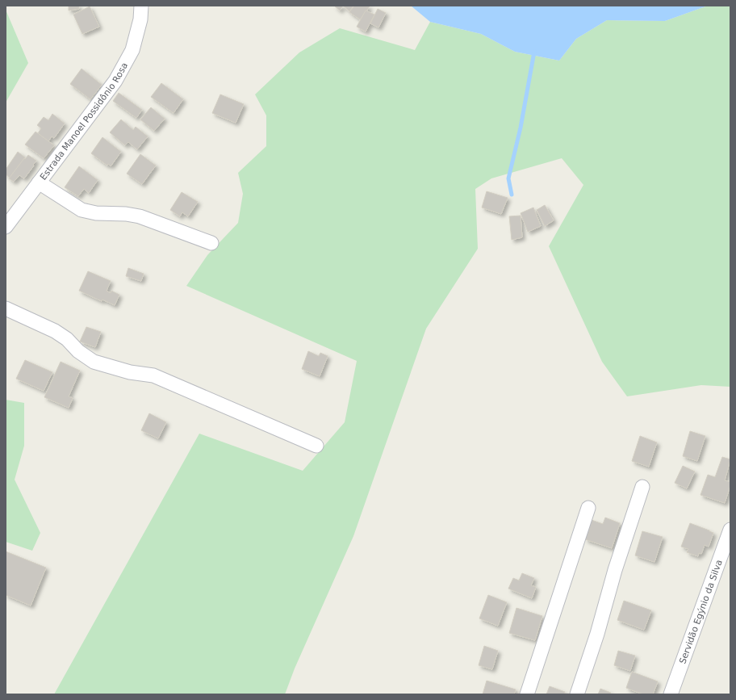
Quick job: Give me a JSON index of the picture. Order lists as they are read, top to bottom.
{
  "streets": {
    "street": ["Estrada Manoel Possidônio Rosa", "Servidão Egýnio da Silva"]
  }
}
